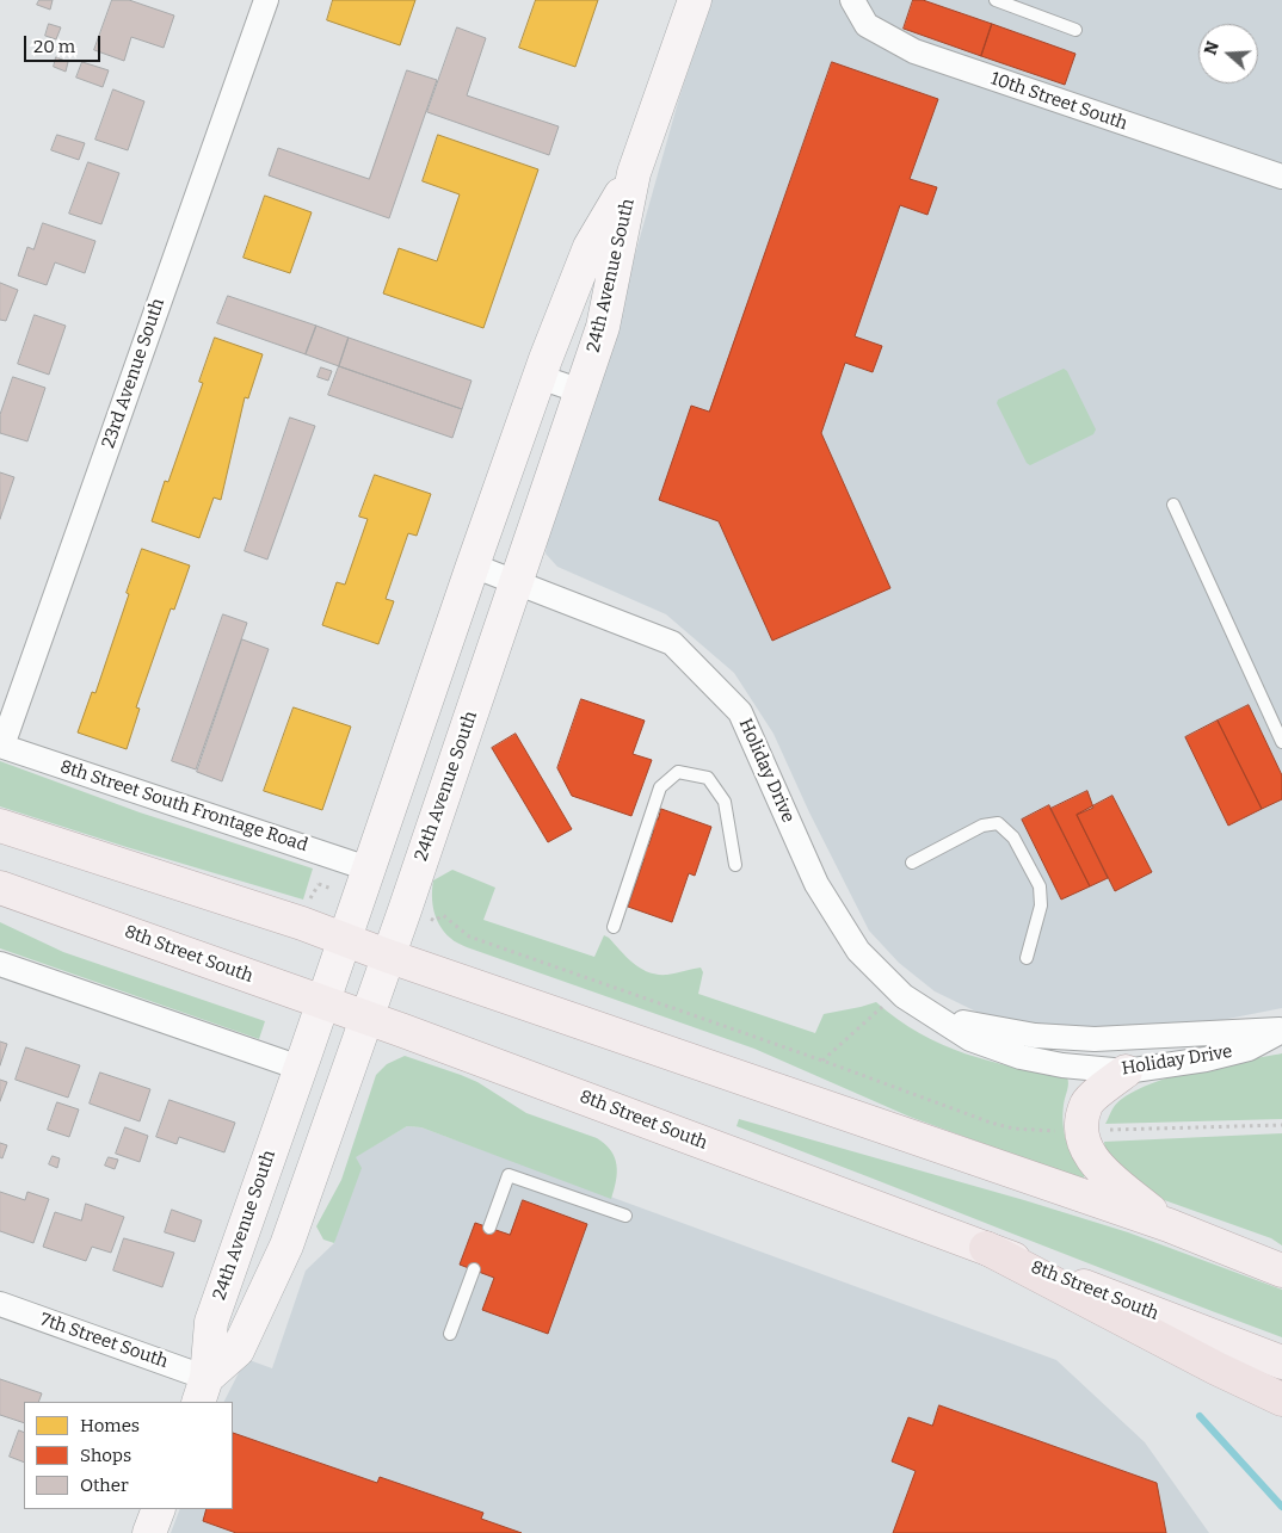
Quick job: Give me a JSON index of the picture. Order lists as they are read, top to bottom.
{
  "streets": {
    "main road": ["8th Street South"],
    "street": [
      "10th Street South",
      "24th Avenue South",
      "23rd Avenue South",
      "Holiday Drive",
      "8th Street South Frontage Road",
      "7th Street South"
    ]
  },
  "crossings": [
    ["24th Avenue South", "Holiday Drive"],
    ["24th Avenue South", "8th Street South Frontage Road"],
    ["24th Avenue South", "8th Street South"],
    ["24th Avenue South", "7th Street South"],
    ["23rd Avenue South", "8th Street South Frontage Road"]
  ],
  "legend": ["Homes", "Shops", "Other"],
  "scale_bar": "20 m",
  "north": "left"
}
